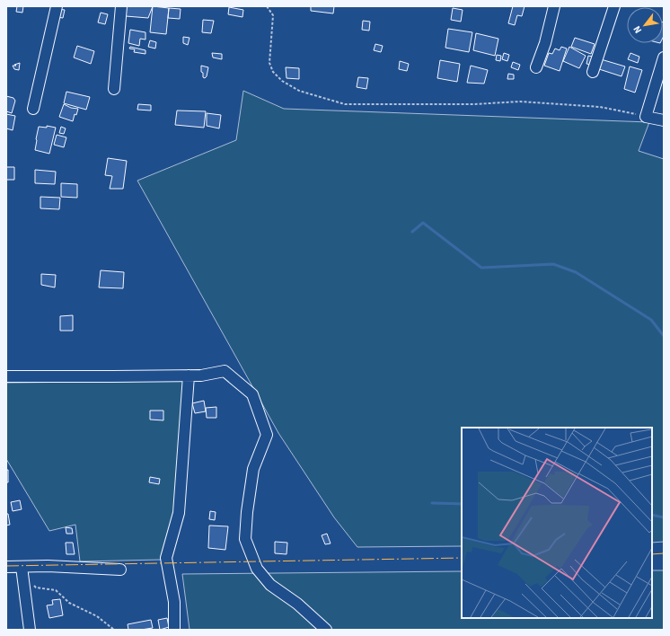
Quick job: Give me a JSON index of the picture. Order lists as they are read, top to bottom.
{
  "north": "bottom left"
}
